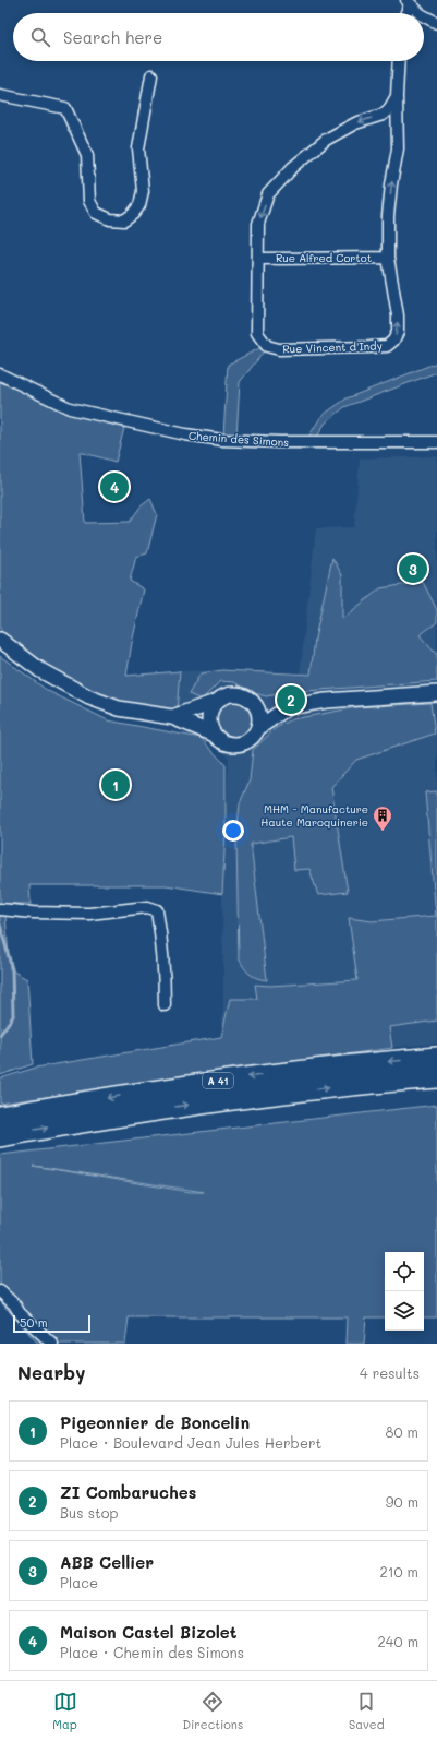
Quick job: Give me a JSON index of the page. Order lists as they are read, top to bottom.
{
  "streets": {
    "highway": ["A 41"],
    "street": ["Rue Alfred Cortot", "Rue Vincent d'Indy", "Chemin des Simons"]
  },
  "crossings": [
    ["Rue Alfred Cortot", "Rue Vincent d'Indy"]
  ],
  "places": {
    "building": ["MHM - Manufacture Haute Maroquinerie"]
  },
  "scale_bar": "50 m",
  "page": {
    "search": "Search here",
    "pins": [
      "4",
      "3",
      "2",
      "1"
    ],
    "scale": "50 m",
    "heading": ["Nearby", "4 results"],
    "list": [
      {
        "mark": "1",
        "name": "Pigeonnier de Boncelin",
        "note": "Place · Boulevard Jean Jules Herbert",
        "value": "80 m"
      },
      {
        "mark": "2",
        "name": "ZI Combaruches",
        "note": "Bus stop",
        "value": "90 m"
      },
      {
        "mark": "3",
        "name": "ABB Cellier",
        "note": "Place",
        "value": "210 m"
      },
      {
        "mark": "4",
        "name": "Maison Castel Bizolet",
        "note": "Place · Chemin des Simons",
        "value": "240 m"
      }
    ],
    "nav": ["Map", "Directions", "Saved"]
  }
}
